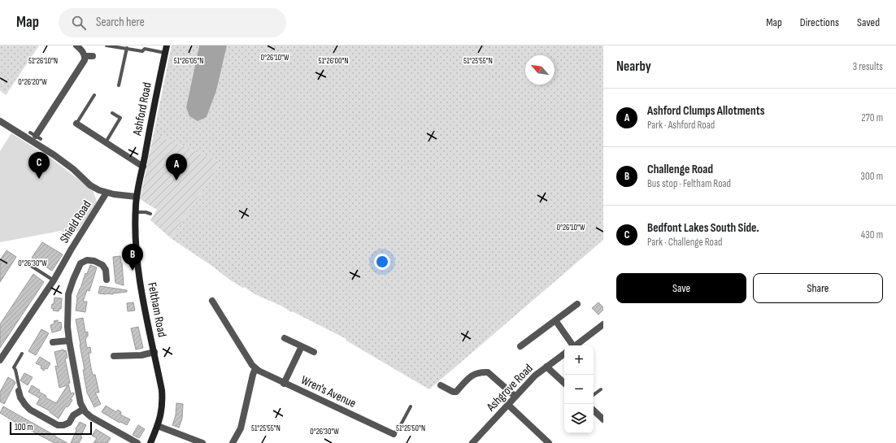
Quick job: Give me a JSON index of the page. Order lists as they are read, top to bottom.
{
  "streets": {
    "main road": ["Ashford Road", "Feltham Road"],
    "street": ["Shield Road", "Ashgrove Road", "Wren's Avenue"]
  },
  "crossings": [
    ["Ashford Road", "Feltham Road"]
  ],
  "scale_bar": "100 m",
  "north": "top left",
  "page": {
    "header": "Map",
    "search": "Search here",
    "nav": ["Map", "Directions", "Saved"],
    "heading": ["Nearby", "3 results"],
    "list": [
      {
        "mark": "A",
        "name": "Ashford Clumps Allotments",
        "note": "Park · Ashford Road",
        "value": "270 m"
      },
      {
        "mark": "B",
        "name": "Challenge Road",
        "note": "Bus stop · Feltham Road",
        "value": "300 m"
      },
      {
        "mark": "C",
        "name": "Bedfont Lakes South Side.",
        "note": "Park · Challenge Road",
        "value": "430 m"
      }
    ],
    "pins": ["C", "A", "B"],
    "buttons": ["Save", "Share"],
    "map_buttons": ["+", "−"],
    "scale": "100 m"
  },
  "coordinates": [
    "0°26'10\"W",
    "51°26'10\"N",
    "51°26'05\"N",
    "51°26'00\"N",
    "51°25'55\"N",
    "0°26'20\"W",
    "0°26'30\"W",
    "51°25'50\"N"
  ]
}
